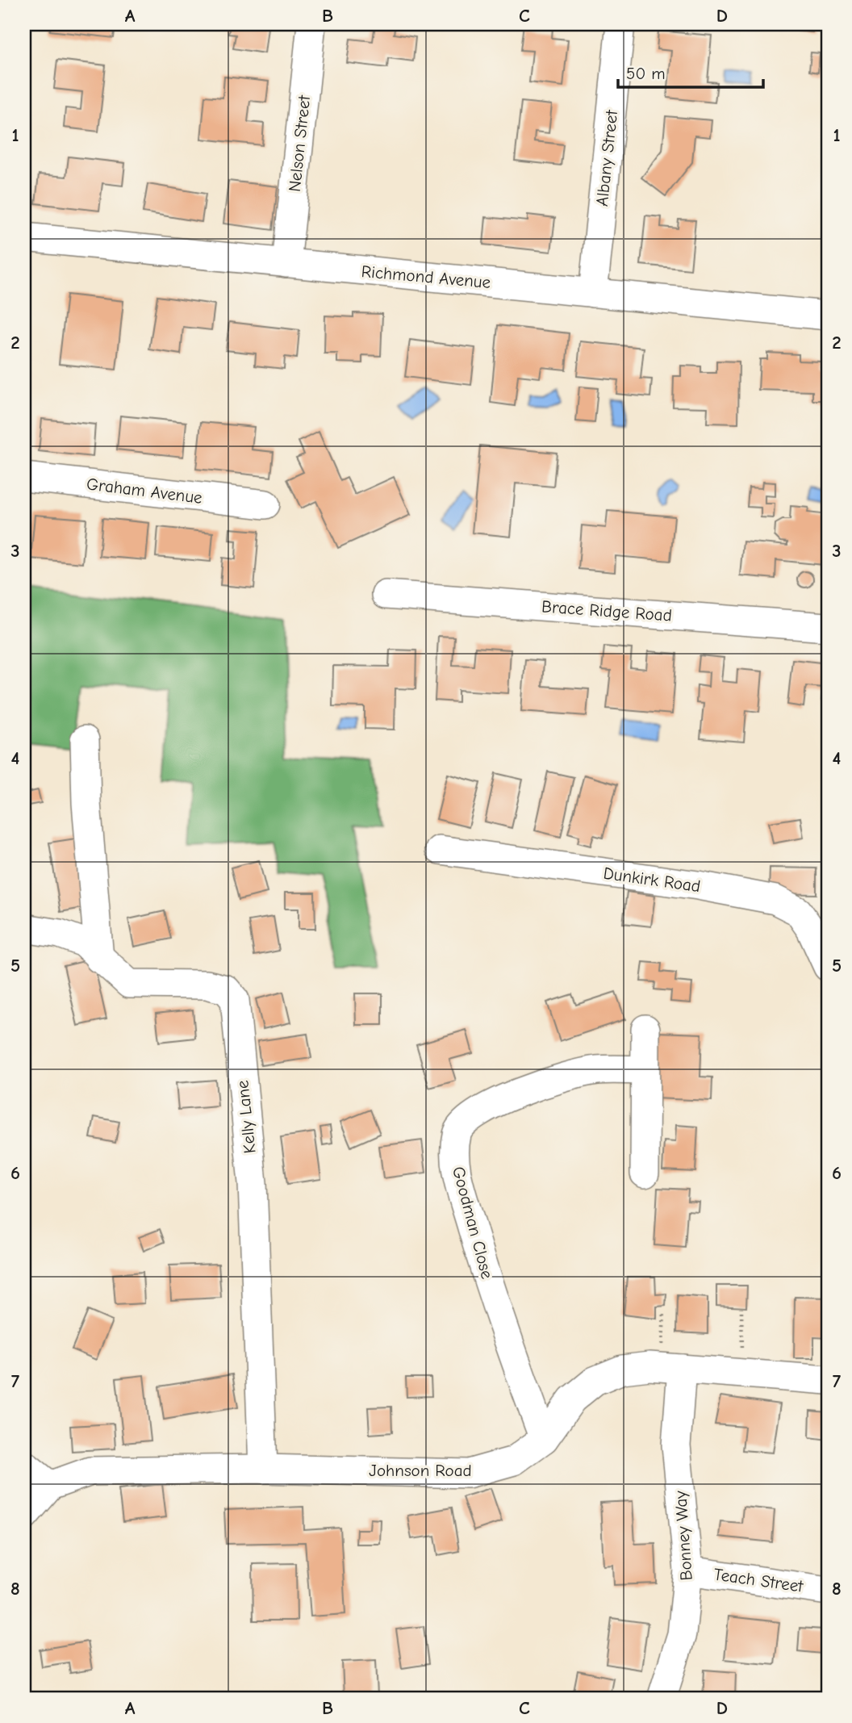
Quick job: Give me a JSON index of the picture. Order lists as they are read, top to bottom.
{
  "streets": {
    "street": [
      "Nelson Street",
      "Albany Street",
      "Richmond Avenue",
      "Graham Avenue",
      "Brace Ridge Road",
      "Dunkirk Road",
      "Kelly Lane",
      "Goodman Close",
      "Johnson Road",
      "Bonney Way",
      "Teach Street"
    ]
  },
  "crossings": [
    ["Nelson Street", "Richmond Avenue"],
    ["Albany Street", "Richmond Avenue"],
    ["Kelly Lane", "Johnson Road"],
    ["Goodman Close", "Johnson Road"],
    ["Johnson Road", "Bonney Way"],
    ["Bonney Way", "Teach Street"]
  ],
  "scale_bar": "50 m",
  "grid": {
    "columns": [
      "A",
      "B",
      "C",
      "D"
    ],
    "rows": [
      "1",
      "2",
      "3",
      "4",
      "5",
      "6",
      "7",
      "8"
    ]
  }
}
